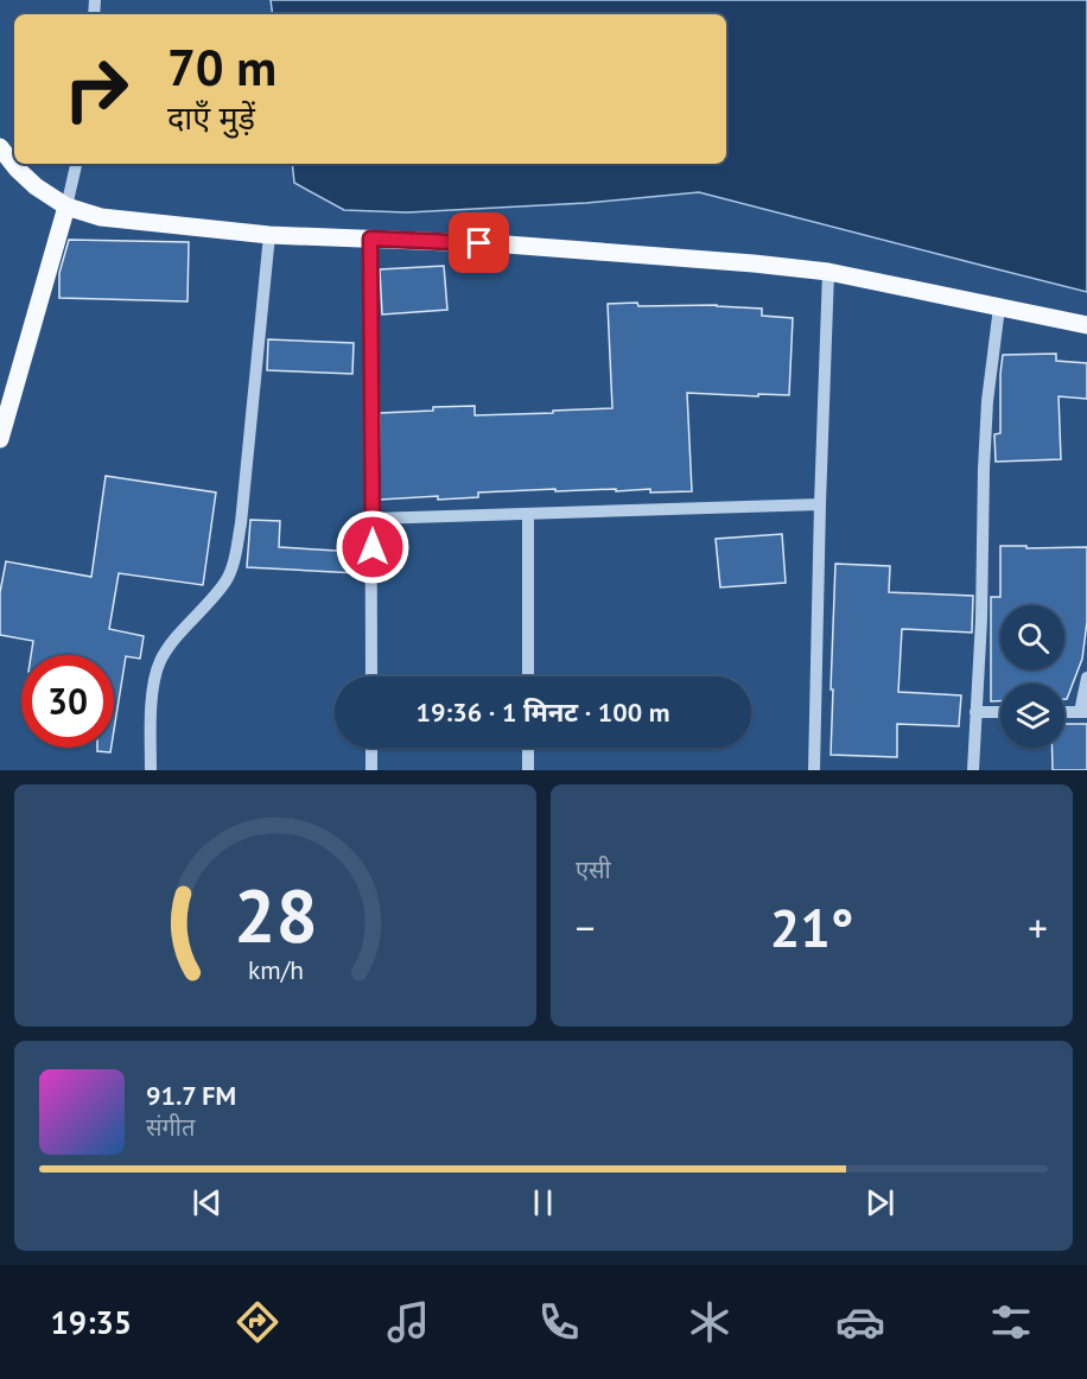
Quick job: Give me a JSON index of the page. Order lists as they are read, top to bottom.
{
  "page": {
    "turn": ["70 m", "दाएँ मुड़ें"],
    "limit": "30",
    "trip": "19:36 · 1 मिनट · 100 m",
    "tile": "एसी",
    "heat": ["−", "21°", "+"],
    "song": ["91.7 FM", "संगीत"],
    "tabs": "19:35",
    "gauge": ["28", "km/h"]
  }
}
